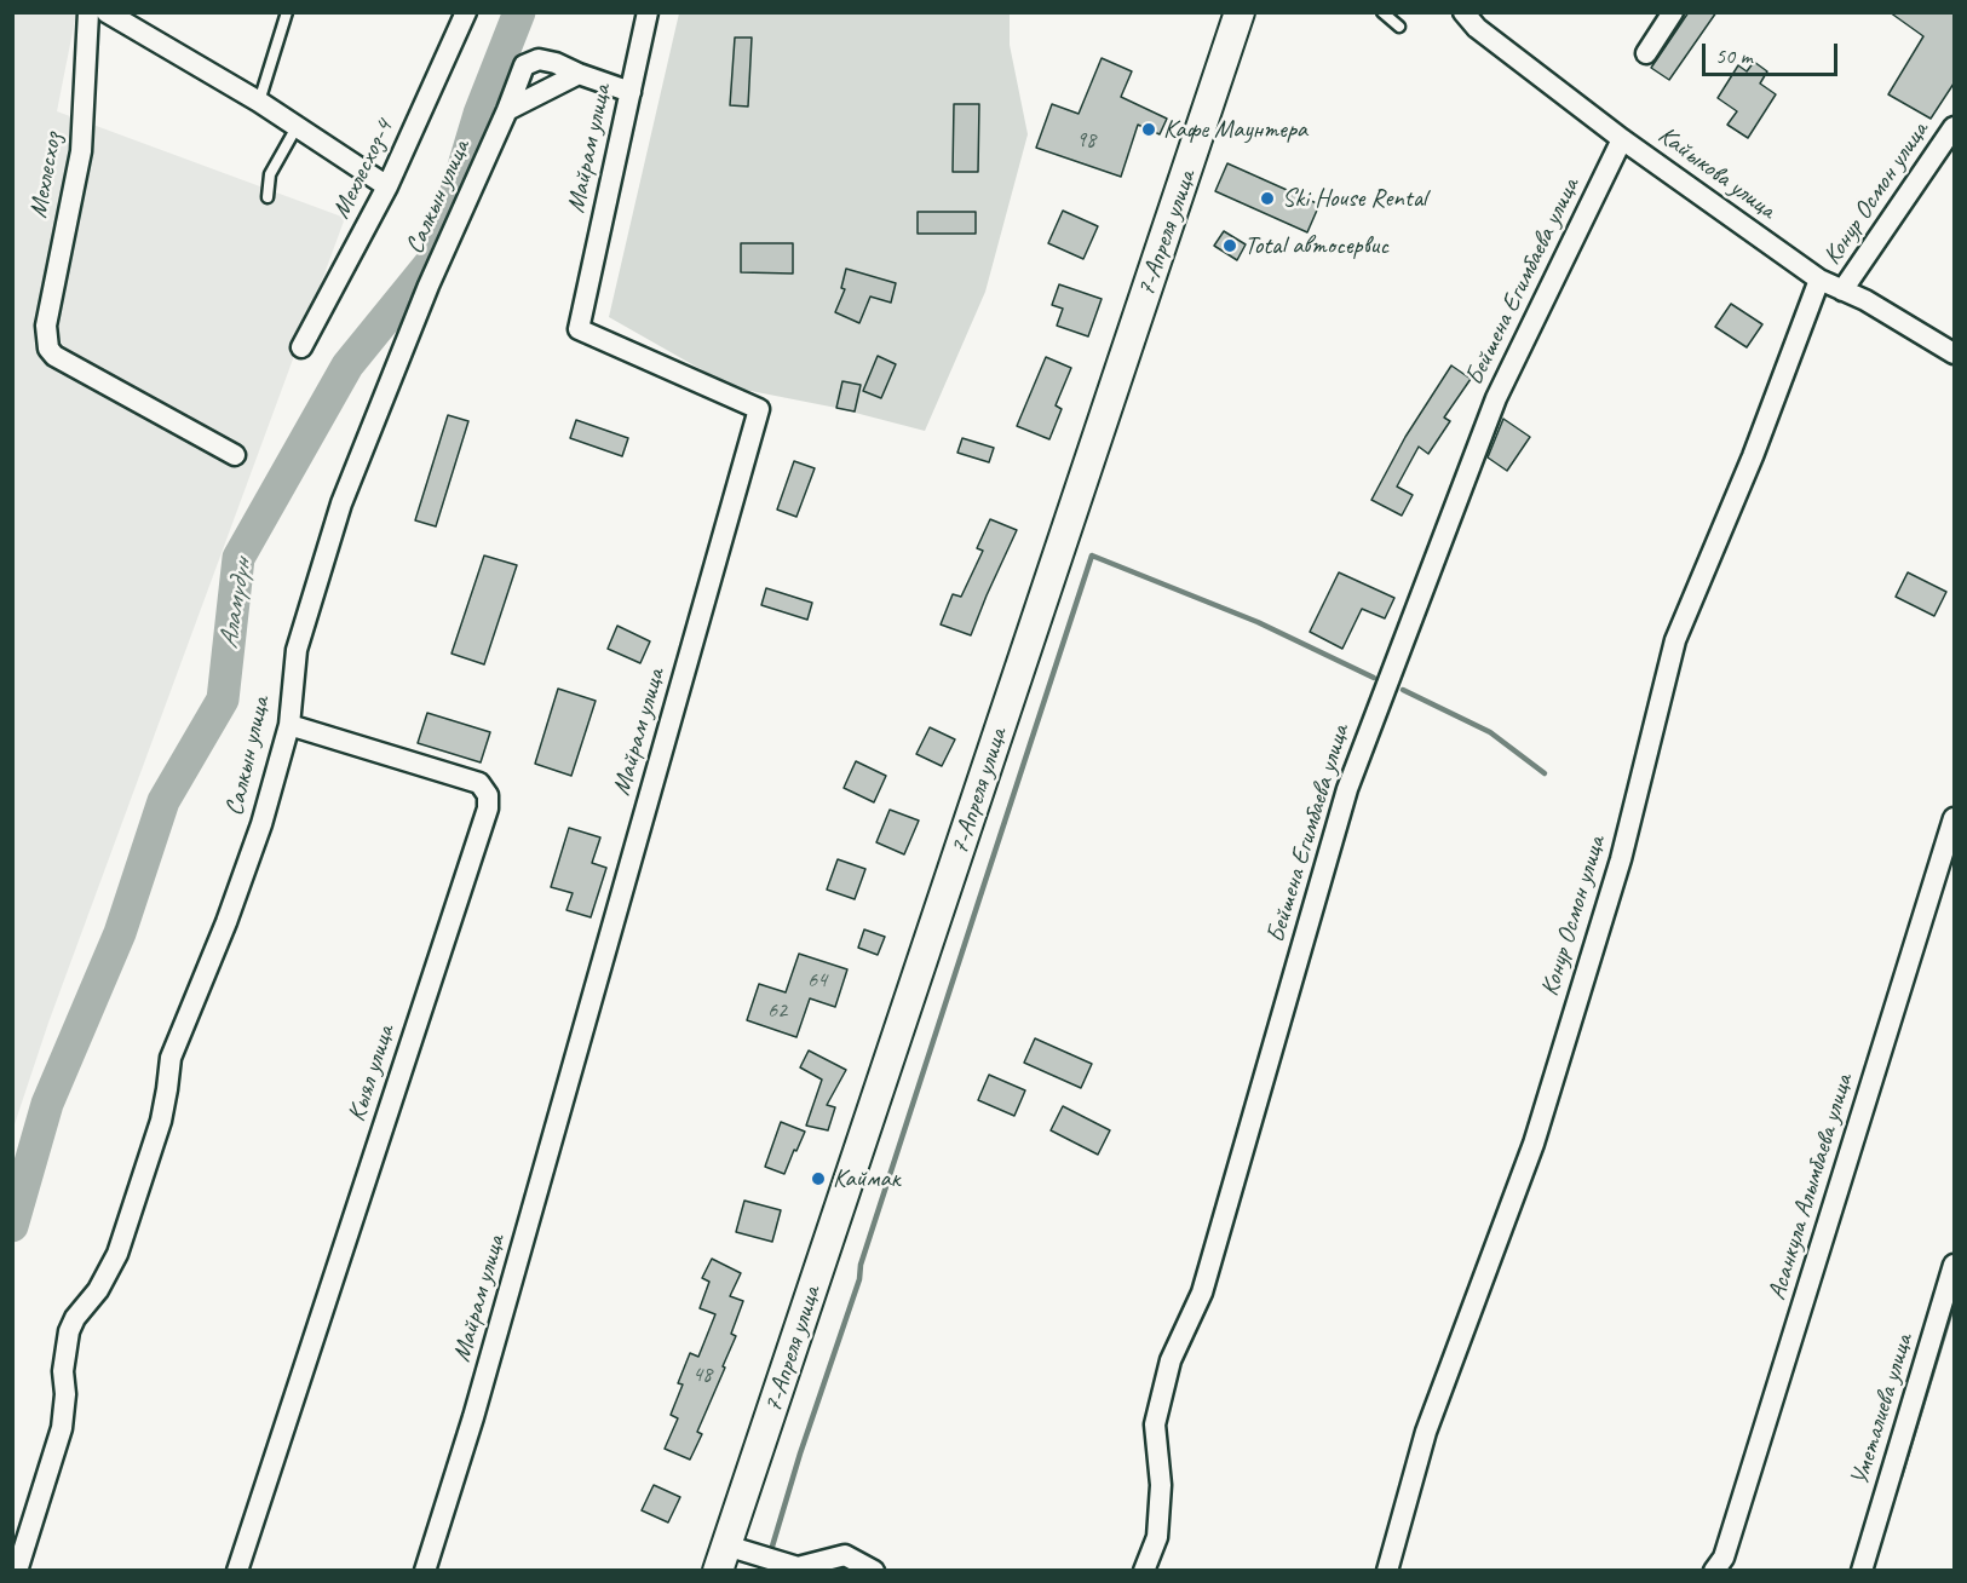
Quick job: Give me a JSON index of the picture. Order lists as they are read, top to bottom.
{
  "streets": {
    "main road": ["7-Апреля улица"],
    "street": [
      "Майрам улица",
      "Мехлесхоз-4",
      "Кайыкова улица",
      "Мехлесхоз",
      "Конур Осмон улица",
      "Салкын улица",
      "Бейшена Егимбаева улица",
      "Кыял улица",
      "Асанкула Алымбаева улица",
      "Уметалиева улица"
    ]
  },
  "crossings": [
    ["Майрам улица", "Салкын улица"],
    ["Кайыкова улица", "Конур Осмон улица"],
    ["Кайыкова улица", "Бейшена Егимбаева улица"],
    ["Салкын улица", "Кыял улица"]
  ],
  "water": ["Аламүдүн"],
  "places": [
    "Кафе Маунтера",
    "Ski House Rental",
    "Total автосервис",
    "Каймак"
  ],
  "house_numbers": [
    "98",
    "64",
    "62",
    "48"
  ],
  "scale_bar": "50 m"
}
